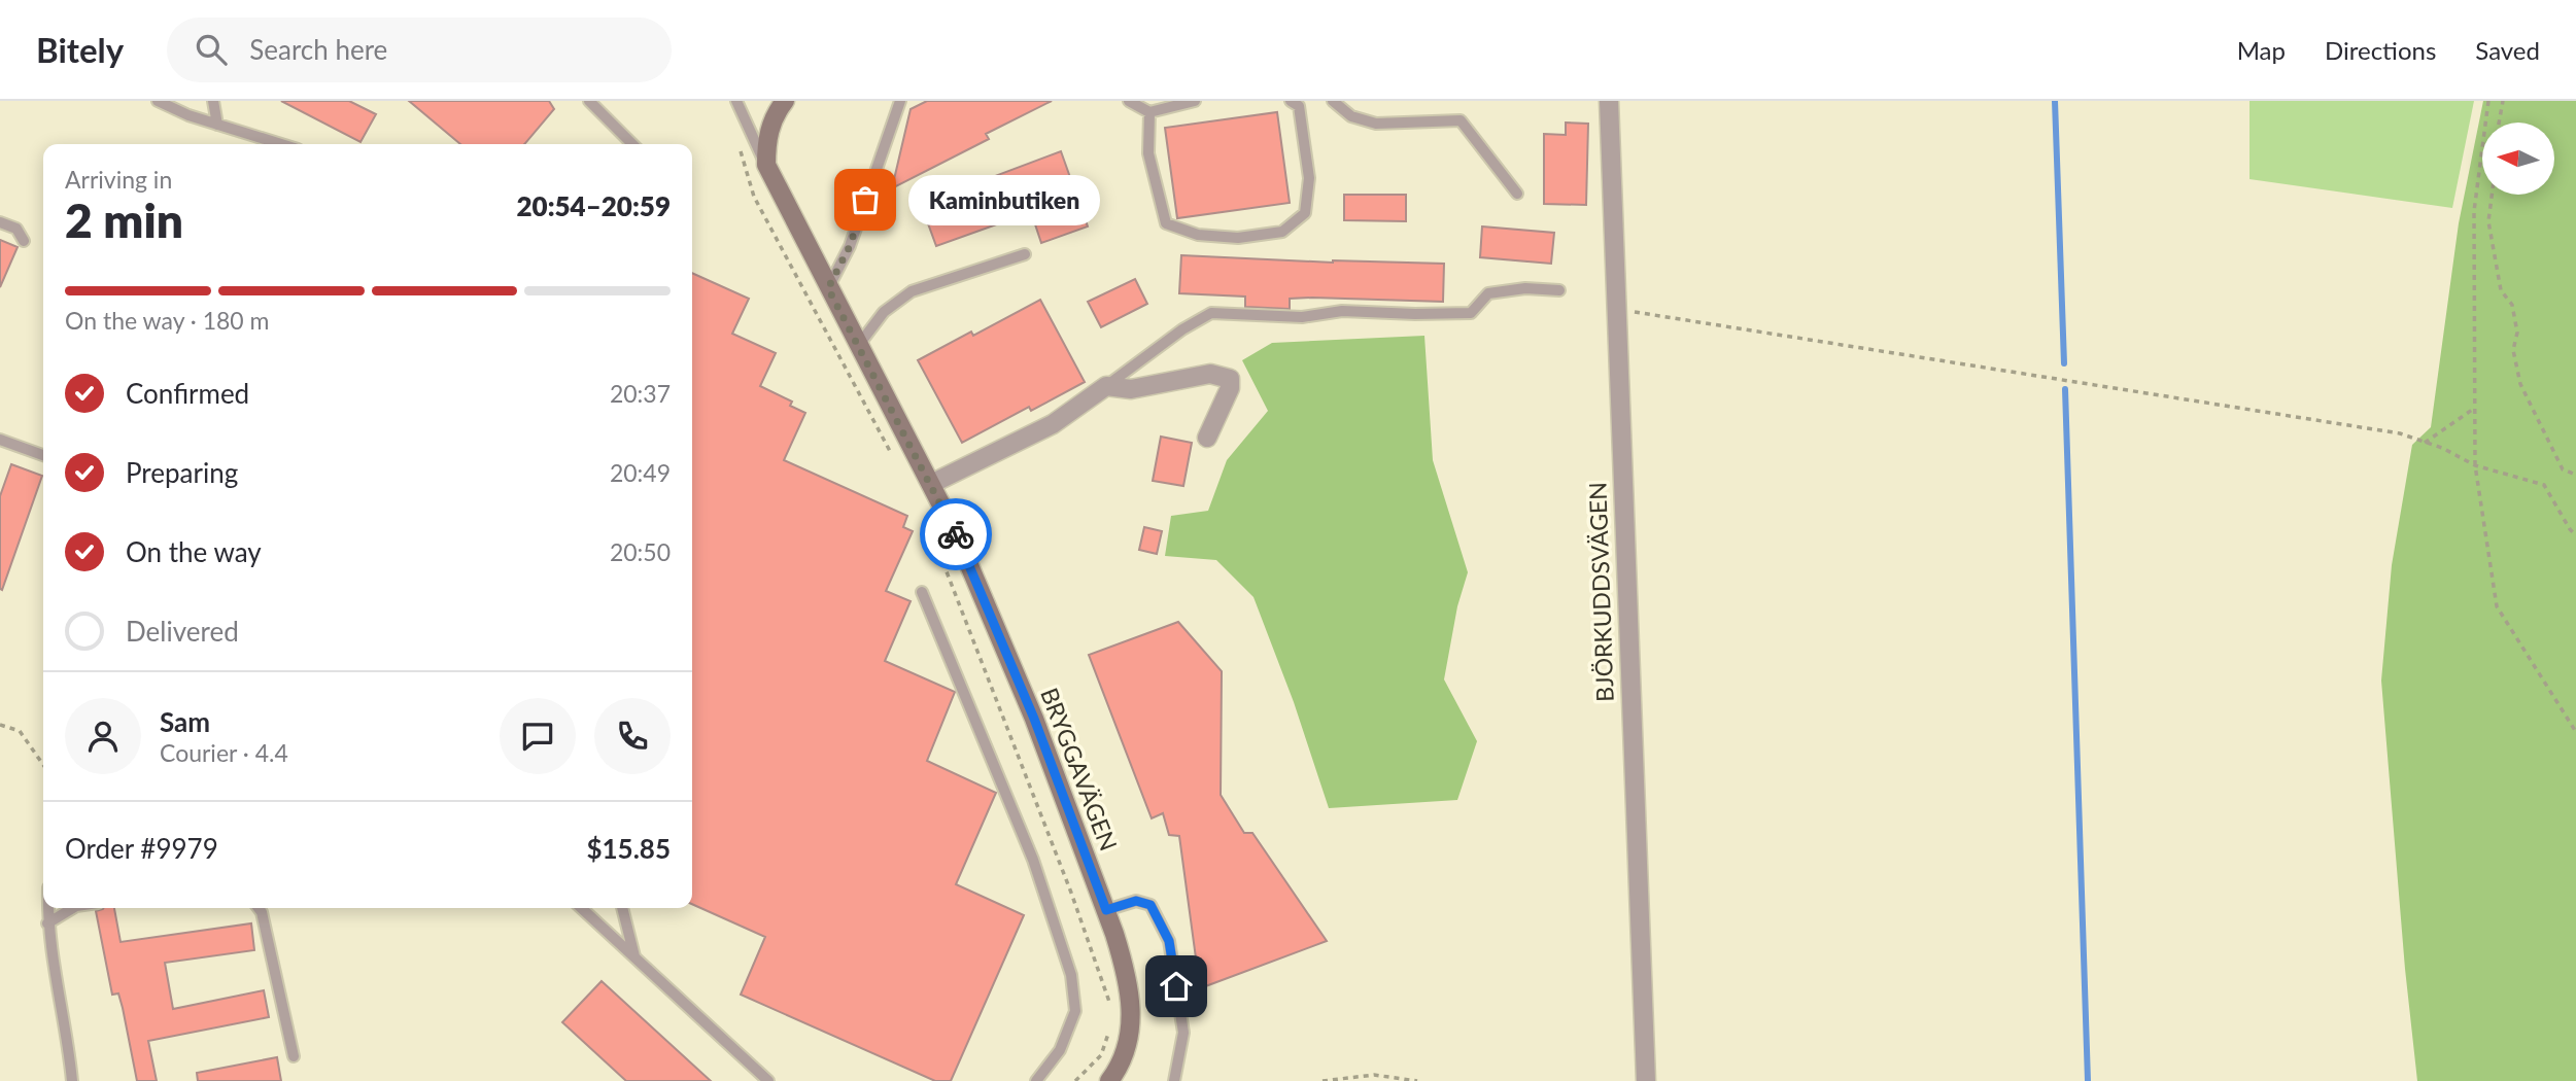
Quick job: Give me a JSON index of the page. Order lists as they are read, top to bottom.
{
  "streets": {
    "main road": ["BRYGGAVÄGEN"],
    "street": ["BJÖRKUDDSVÄGEN"]
  },
  "places": ["Kaminbutiken"],
  "north": "left",
  "page": {
    "header": "Bitely",
    "search": "Search here",
    "nav": ["Map", "Directions", "Saved"],
    "heading": ["2 min", "Arriving in", "20:54–20:59"],
    "panel": [
      "Sam",
      "Courier · 4.4",
      "Order #9979",
      "$15.85"
    ],
    "bubble": "Kaminbutiken",
    "bar": "On the way · 180 m",
    "list": [
      ["Confirmed", "20:37"],
      ["Preparing", "20:49"],
      ["On the way", "20:50"],
      "Delivered"
    ]
  }
}
